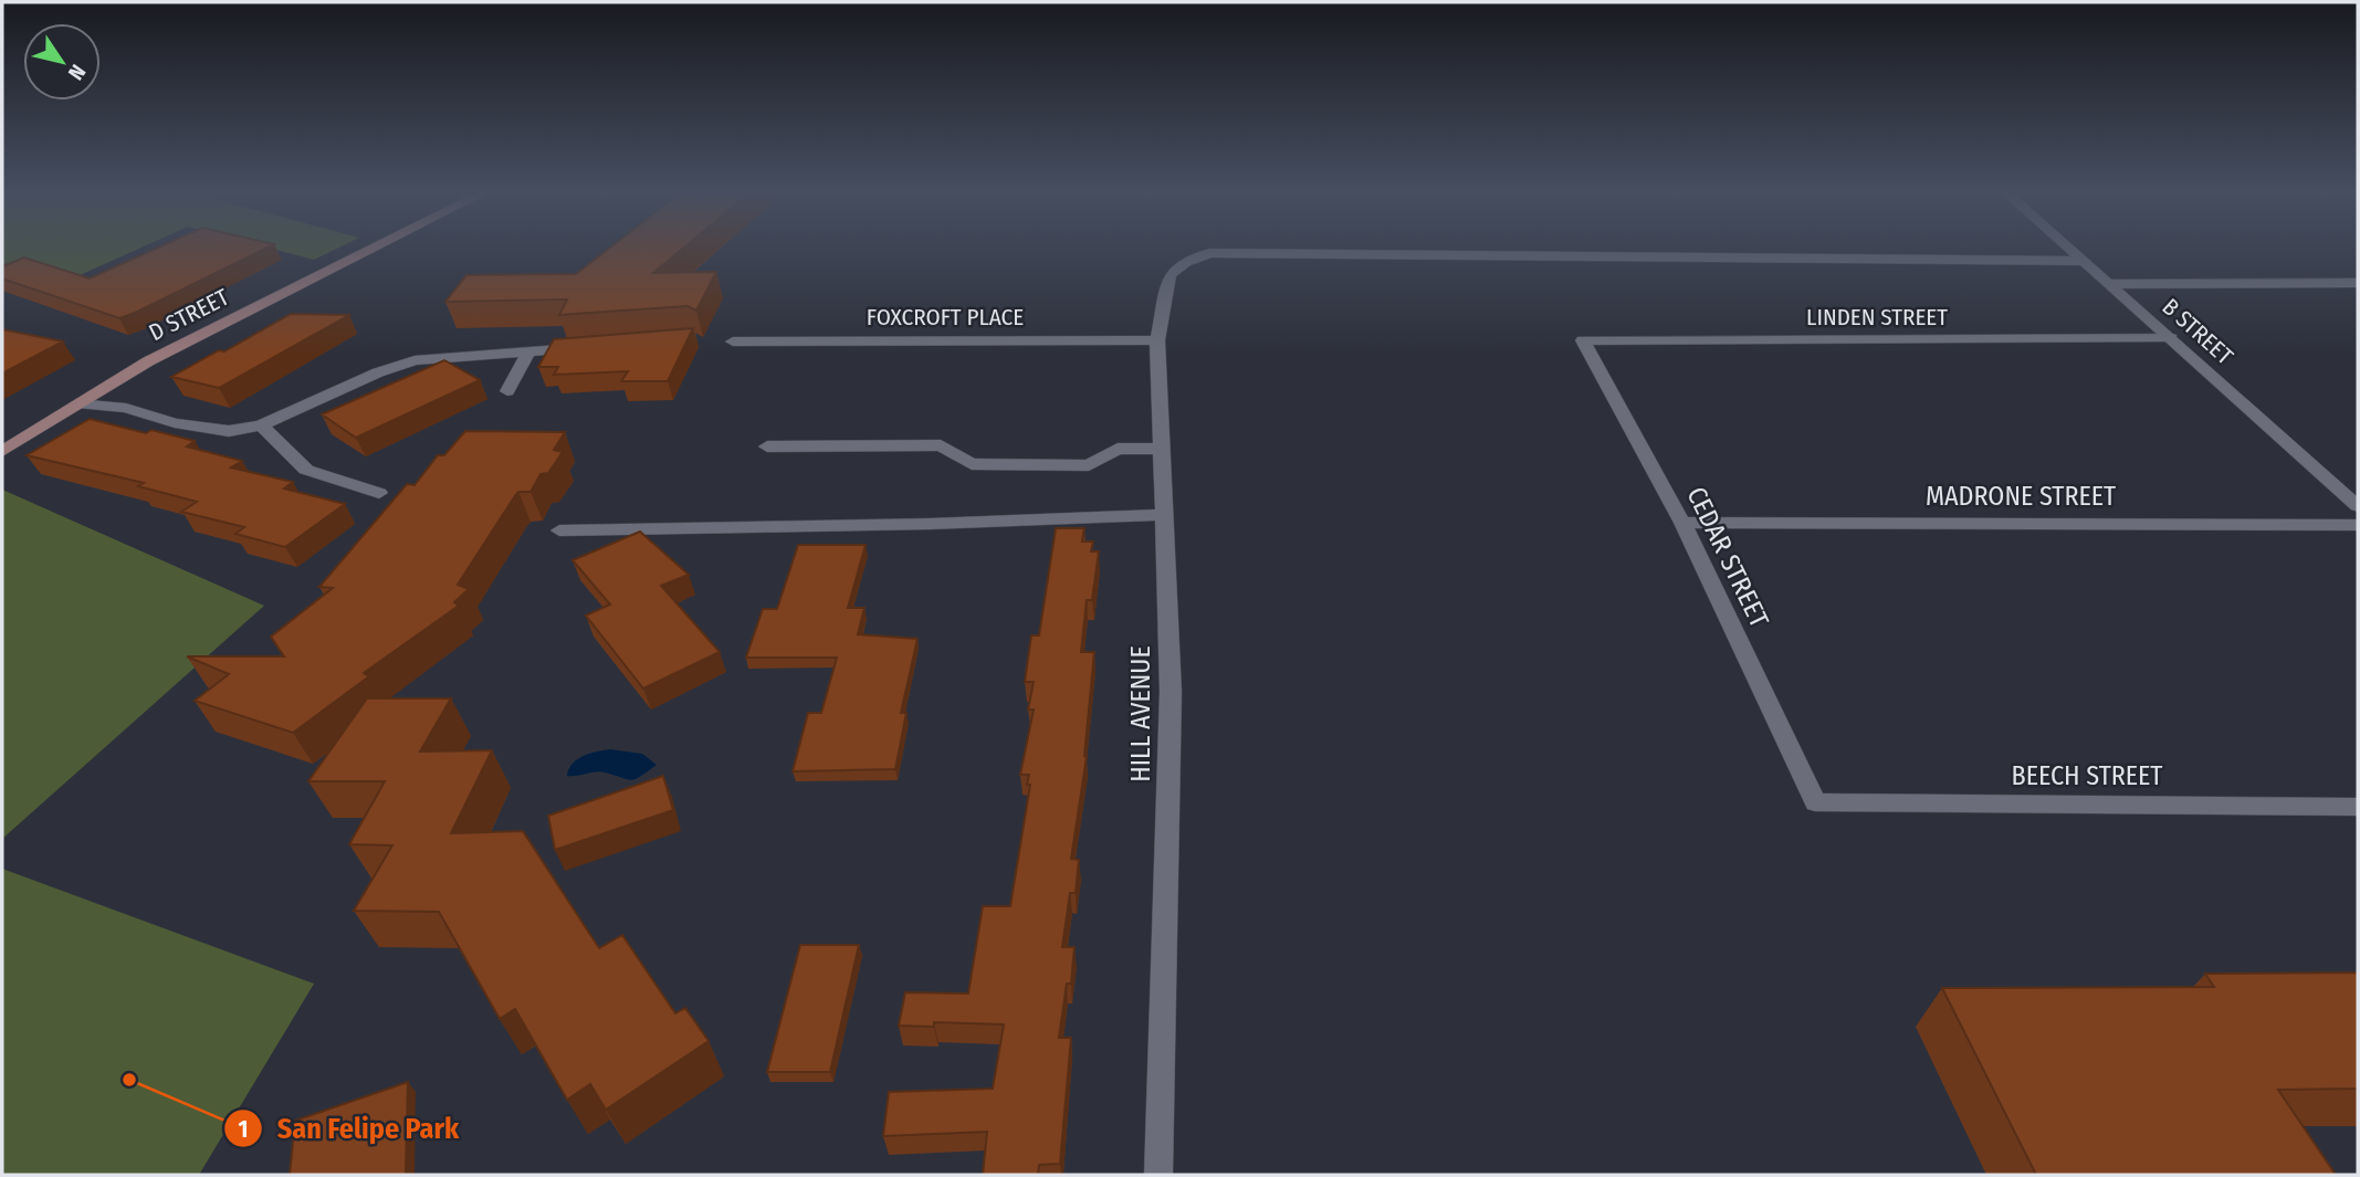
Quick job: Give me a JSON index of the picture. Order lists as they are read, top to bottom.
{
  "streets": {
    "main road": ["D STREET"],
    "street": [
      "FOXCROFT PLACE",
      "LINDEN STREET",
      "B STREET",
      "MADRONE STREET",
      "CEDAR STREET",
      "HILL AVENUE",
      "BEECH STREET"
    ]
  },
  "crossings": [
    ["FOXCROFT PLACE", "HILL AVENUE"],
    ["LINDEN STREET", "B STREET"],
    ["LINDEN STREET", "CEDAR STREET"],
    ["B STREET", "HILL AVENUE"],
    ["MADRONE STREET", "CEDAR STREET"],
    ["CEDAR STREET", "BEECH STREET"]
  ],
  "places": ["San Felipe Park"],
  "north": "bottom right"
}
